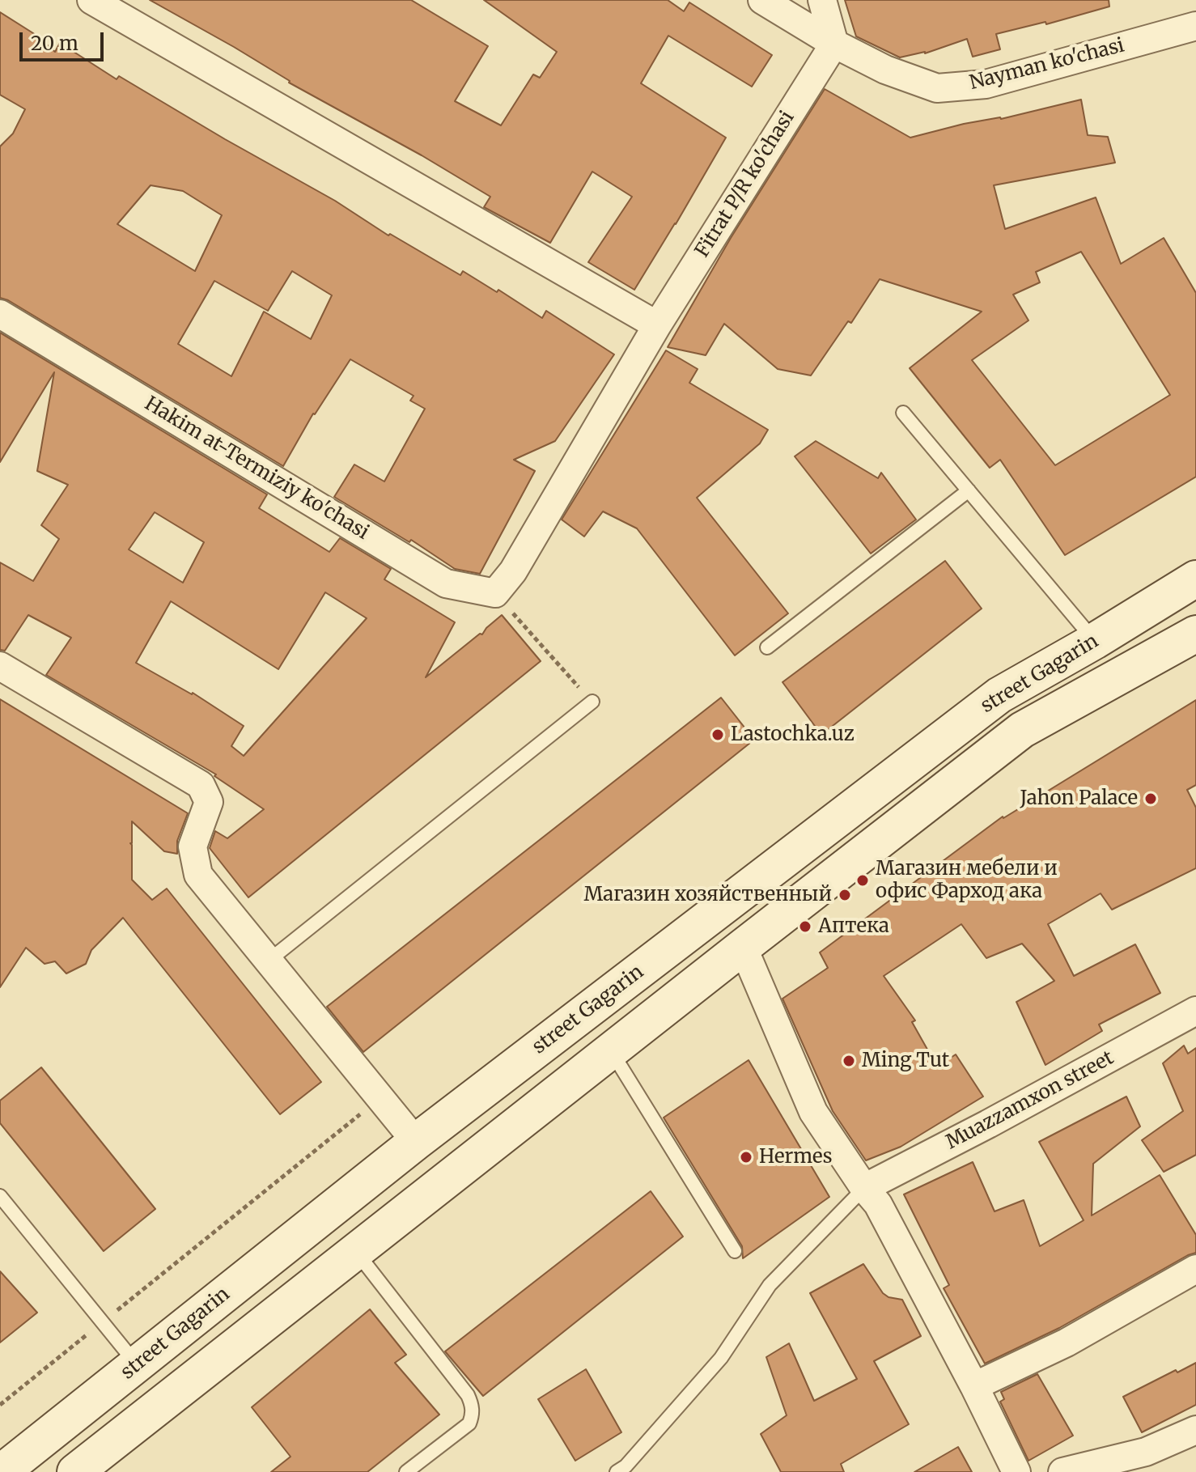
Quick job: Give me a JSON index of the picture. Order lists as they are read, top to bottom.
{
  "streets": {
    "main road": ["street Gagarin"],
    "street": [
      "Nayman ko'chasi",
      "Fitrat P/R ko'chasi",
      "Hakim at-Termiziy ko'chasi",
      "Muazzamxon street"
    ]
  },
  "crossings": [
    ["Nayman ko'chasi", "Fitrat P/R ko'chasi"],
    ["Fitrat P/R ko'chasi", "Hakim at-Termiziy ko'chasi"]
  ],
  "places": [
    "Lastochka.uz",
    "Jahon Palace",
    "Магазин мебели и офис Фарход ака",
    "Магазин хозяйственный",
    "Аптека",
    "Ming Tut",
    "Hermes"
  ],
  "scale_bar": "20 m"
}
